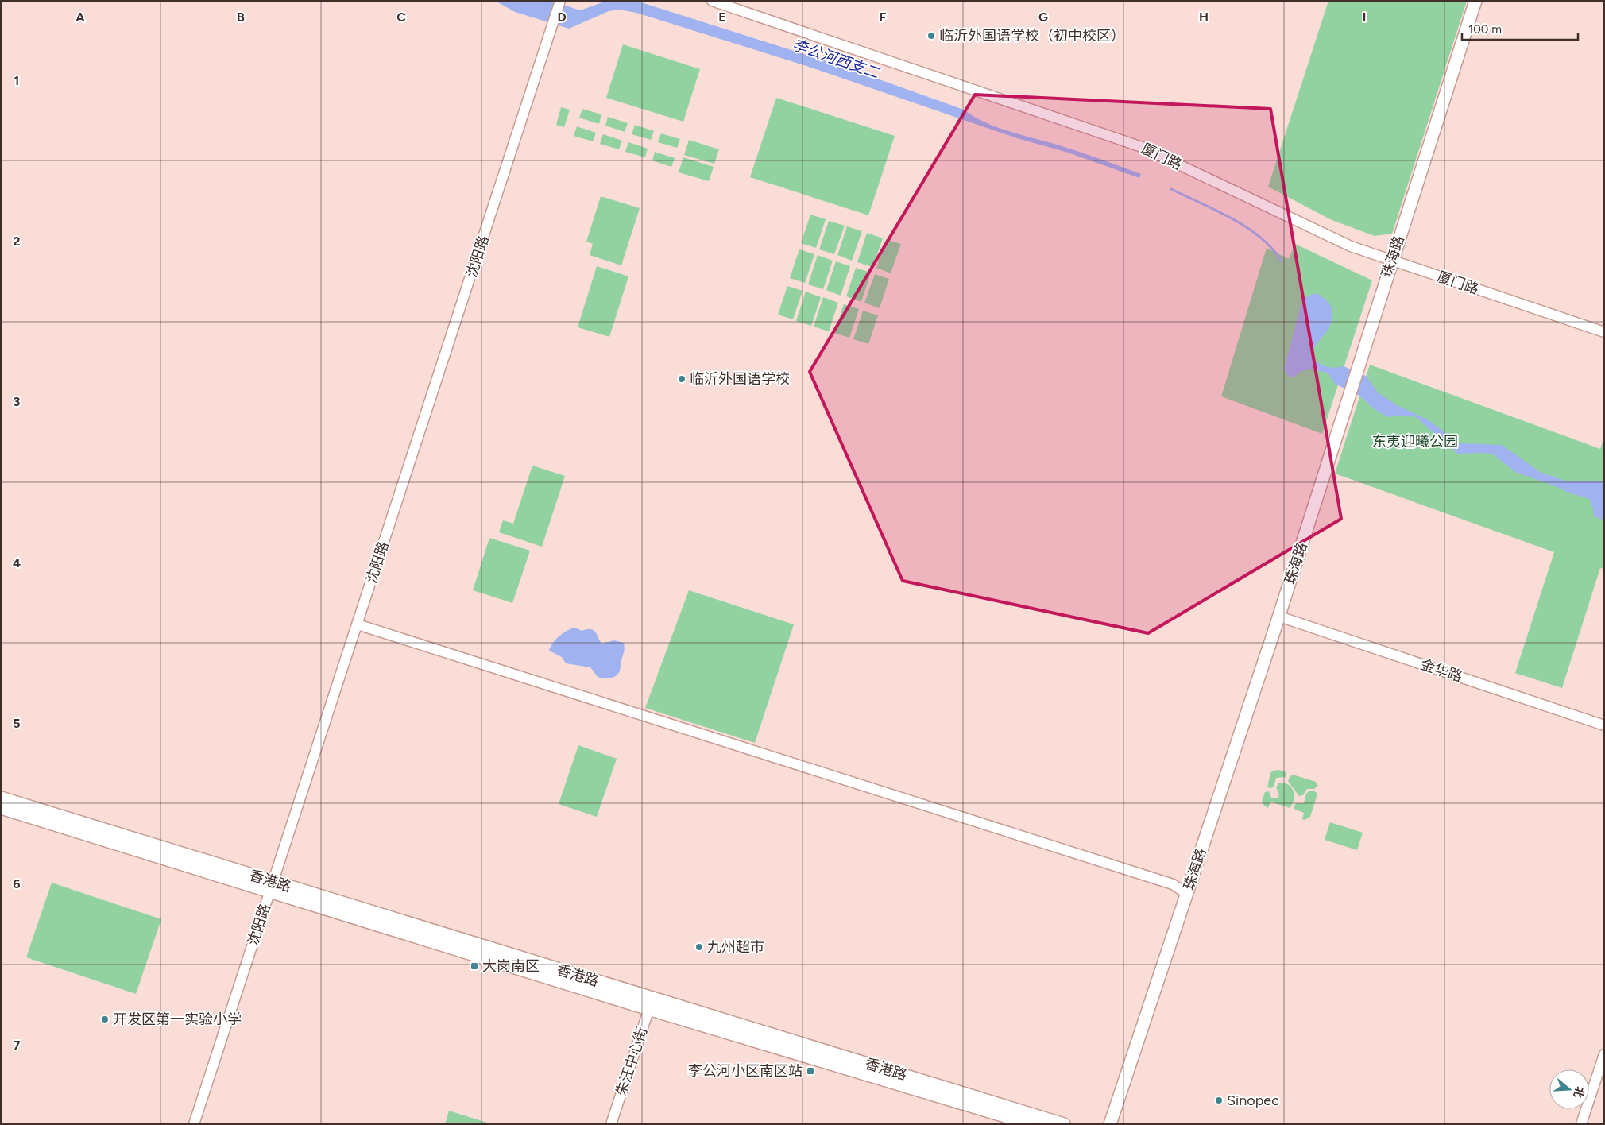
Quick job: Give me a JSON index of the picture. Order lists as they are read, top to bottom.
{
  "streets": {
    "main road": ["珠海路", "香港路"],
    "street": [
      "厦门路",
      "沈阳路",
      "金华路",
      "朱汪中心街"
    ]
  },
  "crossings": [
    ["厦门路", "珠海路"],
    ["沈阳路", "香港路"],
    ["珠海路", "金华路"],
    ["香港路", "朱汪中心街"]
  ],
  "water": ["李公河西支二"],
  "parks": ["东夷迎曦公园"],
  "places": {
    "other": [
      "临沂外国语学校（初中校区）",
      "临沂外国语学校",
      "九州超市",
      "开发区第一实验小学",
      "Sinopec"
    ],
    "transit": ["大岗南区", "李公河小区南区站"]
  },
  "scale_bar": "100 m",
  "north": "right",
  "grid": {
    "columns": [
      "A",
      "B",
      "C",
      "D",
      "E",
      "F",
      "G",
      "H",
      "I"
    ],
    "rows": [
      "1",
      "2",
      "3",
      "4",
      "5",
      "6",
      "7"
    ]
  }
}
